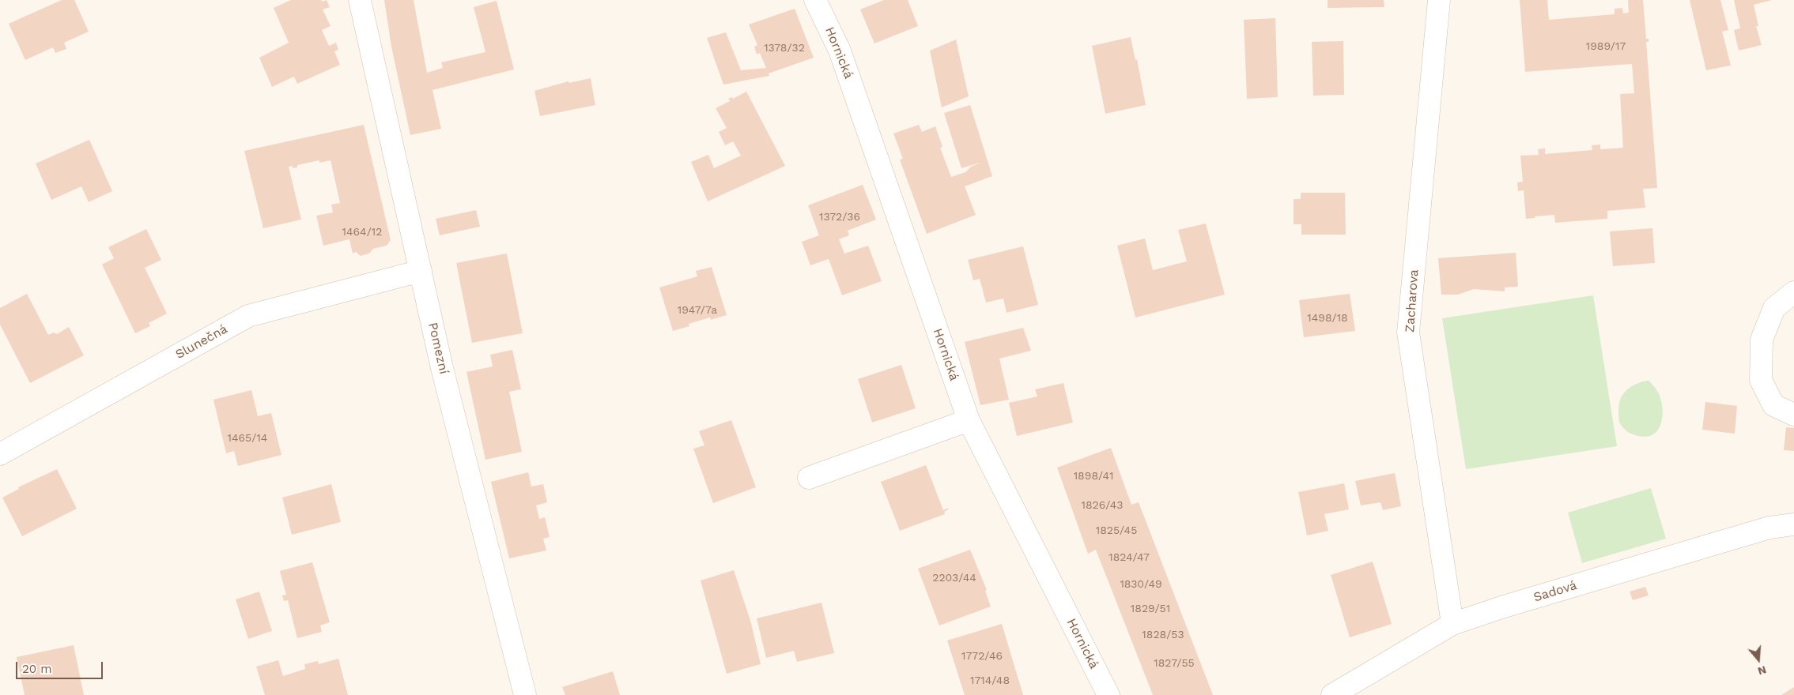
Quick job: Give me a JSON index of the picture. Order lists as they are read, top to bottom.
{
  "streets": {
    "street": [
      "Hornická",
      "Zacharova",
      "Slunečná",
      "Pomezní",
      "Sadová"
    ]
  },
  "crossings": [
    ["Zacharova", "Sadová"],
    ["Slunečná", "Pomezní"]
  ],
  "house_numbers": [
    "1989/17",
    "1378/32",
    "1372/36",
    "1464/12",
    "1947/7a",
    "1498/18",
    "1465/14",
    "1898/41",
    "1826/43",
    "1825/45",
    "1824/47",
    "2203/44",
    "1830/49",
    "1829/51",
    "1828/53",
    "1772/46",
    "1827/55",
    "1714/48"
  ],
  "scale_bar": "20 m",
  "north": "bottom"
}
